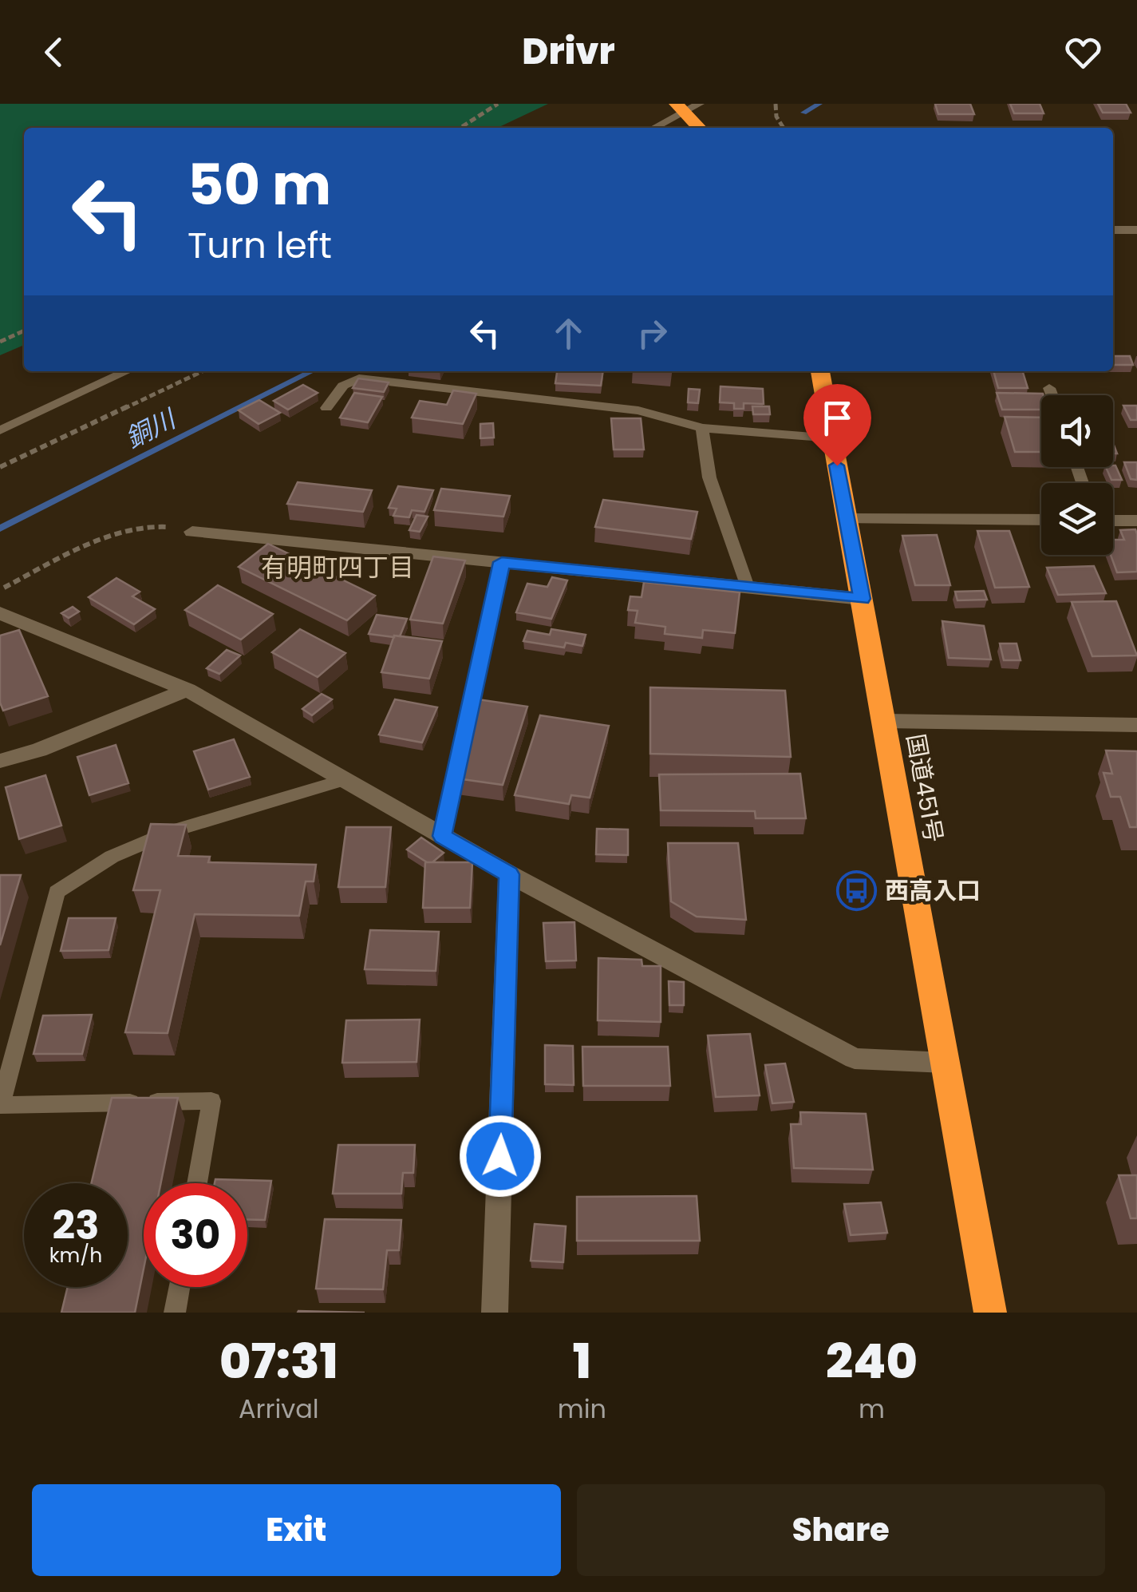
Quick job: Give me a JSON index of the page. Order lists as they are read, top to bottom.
{
  "streets": {
    "highway": ["国道451号"]
  },
  "districts": ["有明町四丁目"],
  "water": ["銅川"],
  "places": {
    "bus stop": ["西高入口"]
  },
  "page": {
    "header": "Drivr",
    "turn": ["50 m", "Turn left"],
    "speed": "23 km/h",
    "limit": "30",
    "eta": [
      "07:31",
      "Arrival",
      "1",
      "min",
      "240",
      "m"
    ],
    "buttons": ["Exit", "Share"]
  }
}
